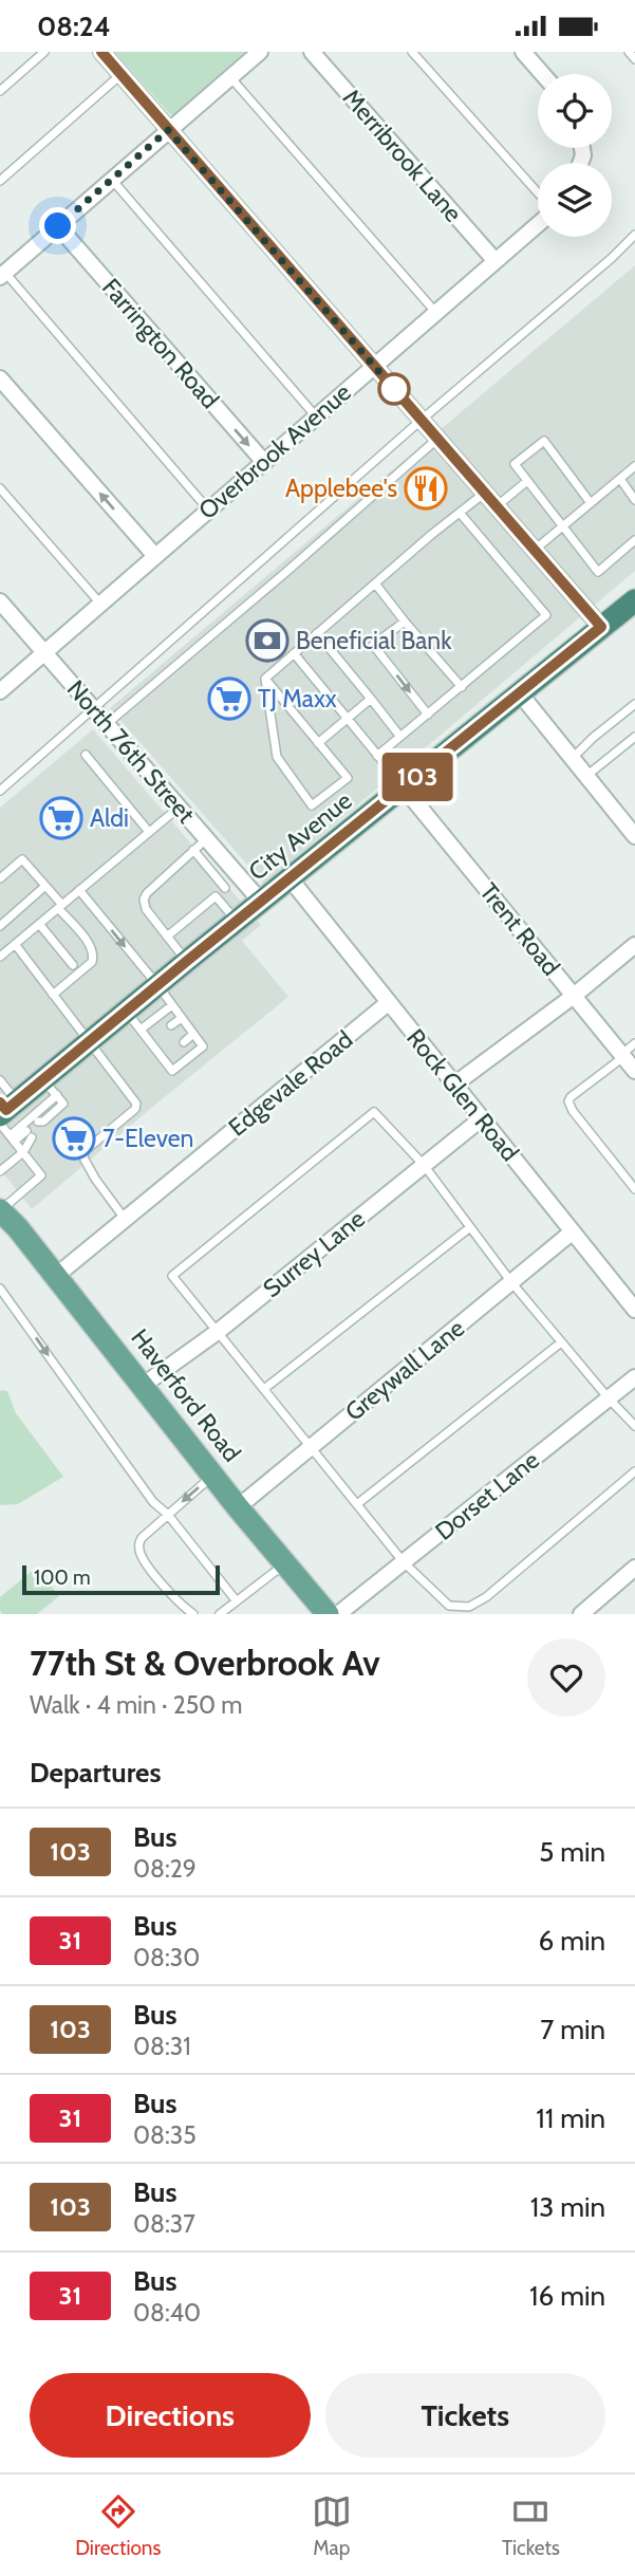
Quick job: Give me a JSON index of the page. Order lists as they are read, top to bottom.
{
  "streets": {
    "highway": ["City Avenue"],
    "main road": ["Haverford Road"],
    "street": [
      "Merribrook Lane",
      "Farrington Road",
      "Overbrook Avenue",
      "North 76th Street",
      "Trent Road",
      "Edgevale Road",
      "Rock Glen Road",
      "Surrey Lane",
      "Greywall Lane",
      "Dorset Lane"
    ]
  },
  "crossings": [
    ["Merribrook Lane", "Overbrook Avenue"],
    ["Farrington Road", "Overbrook Avenue"],
    ["Overbrook Avenue", "North 76th Street"],
    ["North 76th Street", "City Avenue"],
    ["City Avenue", "Trent Road"],
    ["City Avenue", "Rock Glen Road"],
    ["Edgevale Road", "Rock Glen Road"],
    ["Edgevale Road", "Haverford Road"],
    ["Rock Glen Road", "Surrey Lane"],
    ["Rock Glen Road", "Greywall Lane"],
    ["Surrey Lane", "Haverford Road"],
    ["Greywall Lane", "Haverford Road"]
  ],
  "one_way": ["Farrington Road"],
  "places": {
    "restaurant": ["Applebee's"],
    "bank": ["Beneficial Bank"],
    "supermarket": ["TJ Maxx", "Aldi", "7-Eleven"]
  },
  "lines": ["bus line 103"],
  "scale_bar": "100 m",
  "page": {
    "status": "08:24",
    "on_map": "103",
    "scale": "100 m",
    "heading": [
      ["77th St & Overbrook Av", "Walk · 4 min · 250 m"],
      "Departures"
    ],
    "list": [
      {
        "mark": "103",
        "name": "Bus",
        "note": "08:29",
        "value": "5 min"
      },
      {
        "mark": "31",
        "name": "Bus",
        "note": "08:30",
        "value": "6 min"
      },
      {
        "mark": "103",
        "name": "Bus",
        "note": "08:31",
        "value": "7 min"
      },
      {
        "mark": "31",
        "name": "Bus",
        "note": "08:35",
        "value": "11 min"
      },
      {
        "mark": "103",
        "name": "Bus",
        "note": "08:37",
        "value": "13 min"
      },
      {
        "mark": "31",
        "name": "Bus",
        "note": "08:40",
        "value": "16 min"
      }
    ],
    "buttons": ["Directions", "Tickets"],
    "tabs": ["Directions", "Map", "Tickets"]
  }
}
